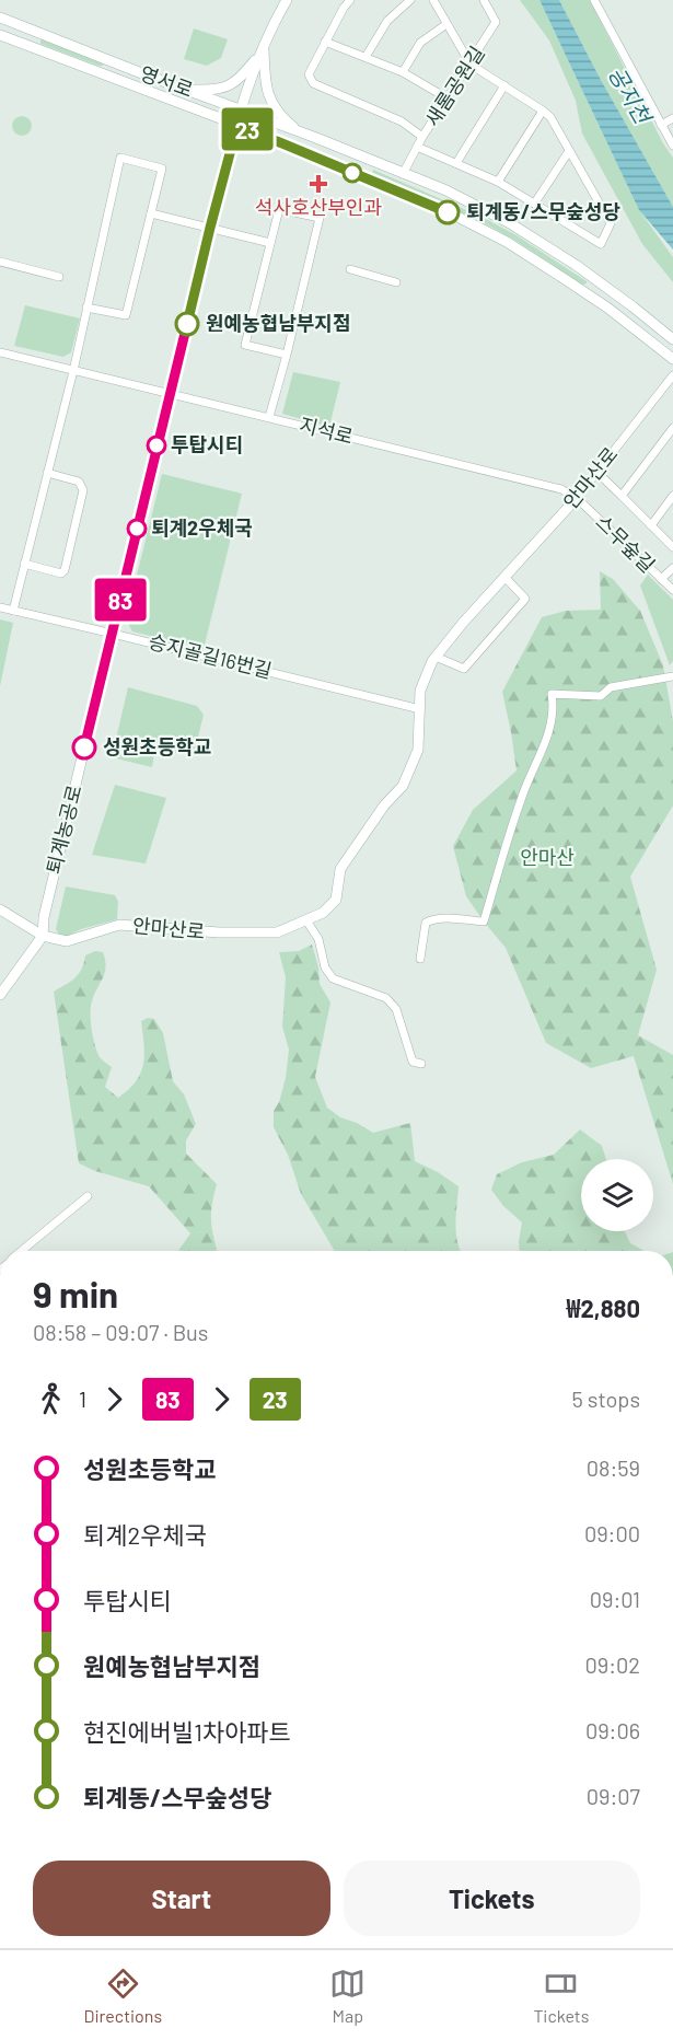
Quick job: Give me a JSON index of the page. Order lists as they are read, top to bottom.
{
  "streets": {
    "street": [
      "영서로",
      "새롬공원길",
      "지석로",
      "안마산로",
      "스무숲길",
      "승지골길16번길",
      "퇴계농공로"
    ]
  },
  "crossings": [
    ["영서로", "새롬공원길"],
    ["영서로", "퇴계농공로"],
    ["지석로", "안마산로"],
    ["지석로", "스무숲길"],
    ["지석로", "퇴계농공로"],
    ["안마산로", "스무숲길"],
    ["안마산로", "승지골길16번길"],
    ["안마산로", "퇴계농공로"],
    ["승지골길16번길", "퇴계농공로"]
  ],
  "water": ["공지천"],
  "parks": ["안마산"],
  "places": {
    "health": ["석사호산부인과"],
    "other": [
      "퇴계동/스무숲성당",
      "원예농협남부지점",
      "투탑시티",
      "퇴계2우체국",
      "성원초등학교"
    ]
  },
  "lines": ["bus line 23", "bus line 83"],
  "page": {
    "on_map": ["83", "23"],
    "heading": ["9 min", "08:58 – 09:07 · Bus", "₩2,880"],
    "legs": [
      "1",
      "83",
      "23",
      "5 stops"
    ],
    "list": [
      {
        "name": "성원초등학교",
        "value": "08:59"
      },
      {
        "name": "퇴계2우체국",
        "value": "09:00"
      },
      {
        "name": "투탑시티",
        "value": "09:01"
      },
      {
        "name": "원예농협남부지점",
        "value": "09:02"
      },
      {
        "name": "현진에버빌1차아파트",
        "value": "09:06"
      },
      {
        "name": "퇴계동/스무숲성당",
        "value": "09:07"
      }
    ],
    "buttons": ["Start", "Tickets"],
    "tabs": ["Directions", "Map", "Tickets"]
  }
}
